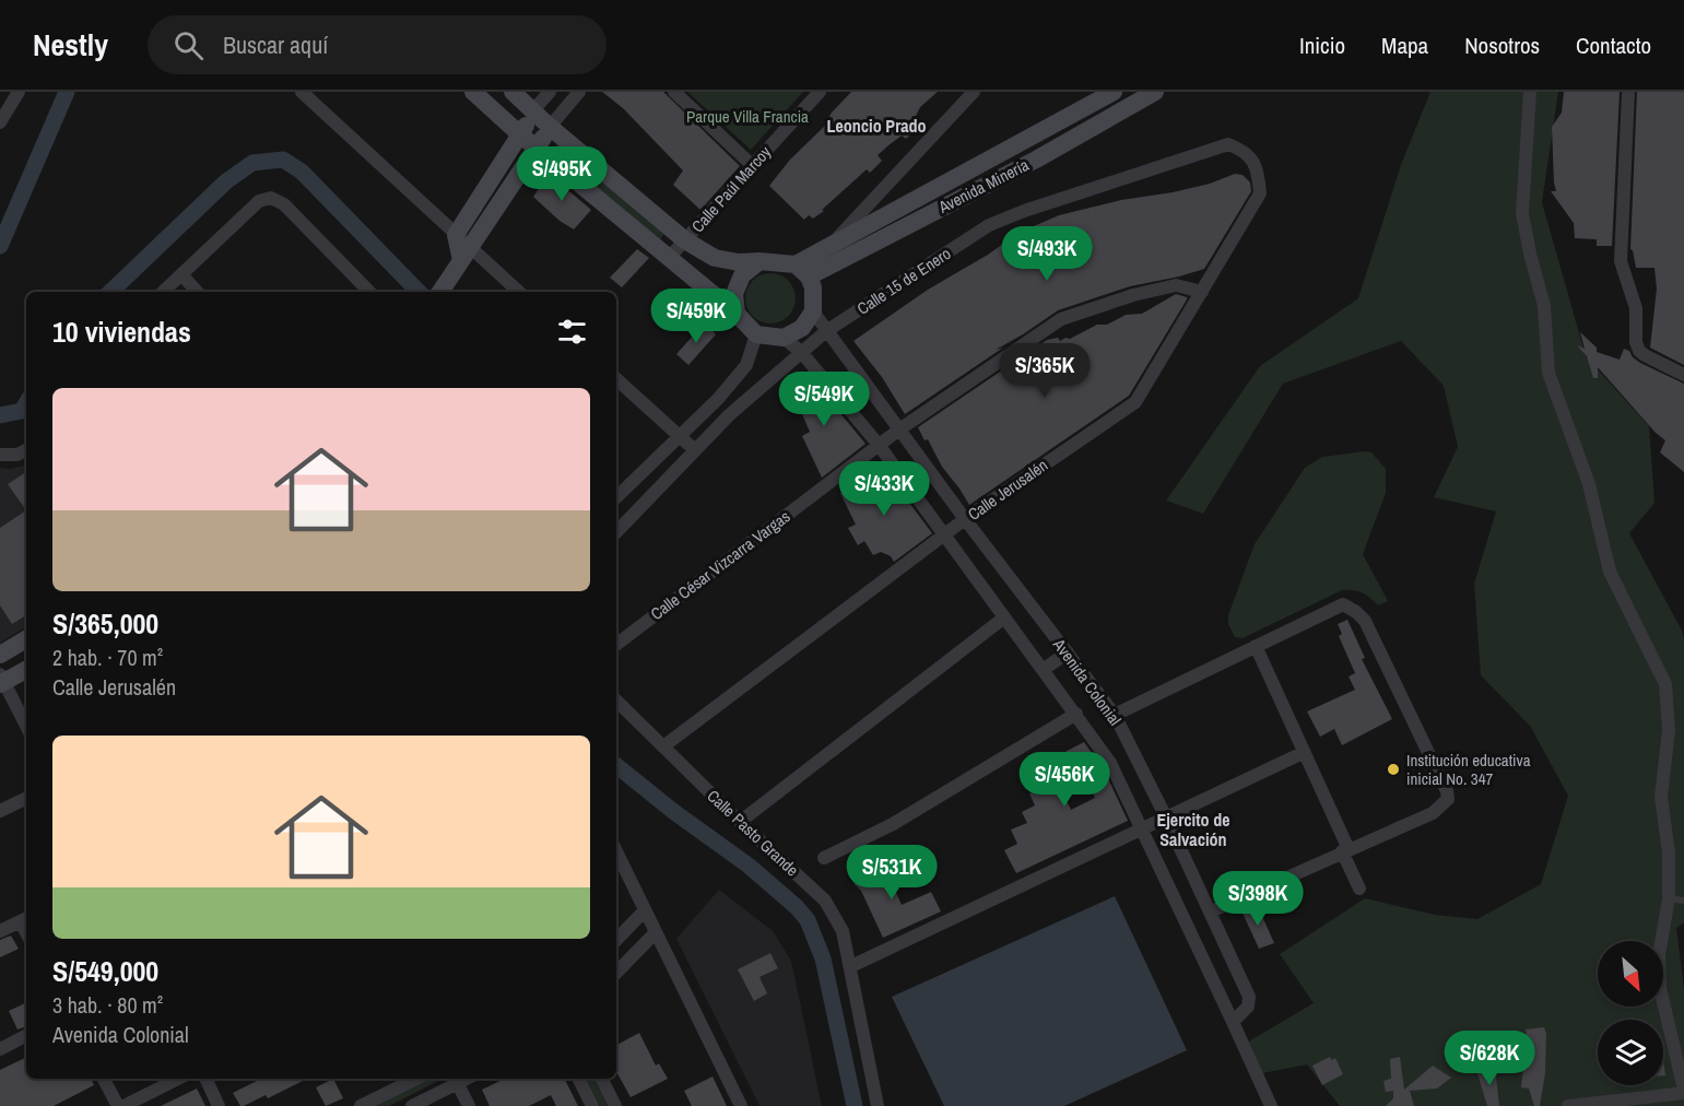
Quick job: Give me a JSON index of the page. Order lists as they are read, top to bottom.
{
  "streets": {
    "main road": ["Avenida Minería"],
    "street": [
      "Calle Paúl Marcoy",
      "Calle 15 de Enero",
      "Calle Jerusalén",
      "Calle César Vizcarra Vargas",
      "Avenida Colonial",
      "Calle Pasto Grande"
    ]
  },
  "crossings": [
    ["Avenida Minería", "Avenida Colonial"],
    ["Calle 15 de Enero", "Calle Jerusalén"],
    ["Calle 15 de Enero", "Avenida Colonial"],
    ["Calle Jerusalén", "Calle César Vizcarra Vargas"],
    ["Calle Jerusalén", "Avenida Colonial"],
    ["Calle Jerusalén", "Calle Pasto Grande"],
    ["Calle César Vizcarra Vargas", "Avenida Colonial"]
  ],
  "districts": ["Leoncio Prado", "Ejercito de Salvación"],
  "parks": ["Parque Villa Francia"],
  "places": ["Institución educativa inicial No. 347"],
  "north": "bottom right",
  "page": {
    "header": "Nestly",
    "search": "Buscar aquí",
    "nav": [
      "Inicio",
      "Mapa",
      "Nosotros",
      "Contacto"
    ],
    "price": [
      "S/495K",
      "S/493K",
      "S/459K",
      "S/365K",
      "S/549K",
      "S/433K",
      "S/456K",
      "S/531K",
      "S/398K",
      "S/628K"
    ],
    "heading": "10 viviendas",
    "list": [
      {
        "name": "S/365,000",
        "note": "2 hab. · 70 m² · Calle Jerusalén"
      },
      {
        "name": "S/549,000",
        "note": "3 hab. · 80 m² · Avenida Colonial"
      }
    ]
  }
}
